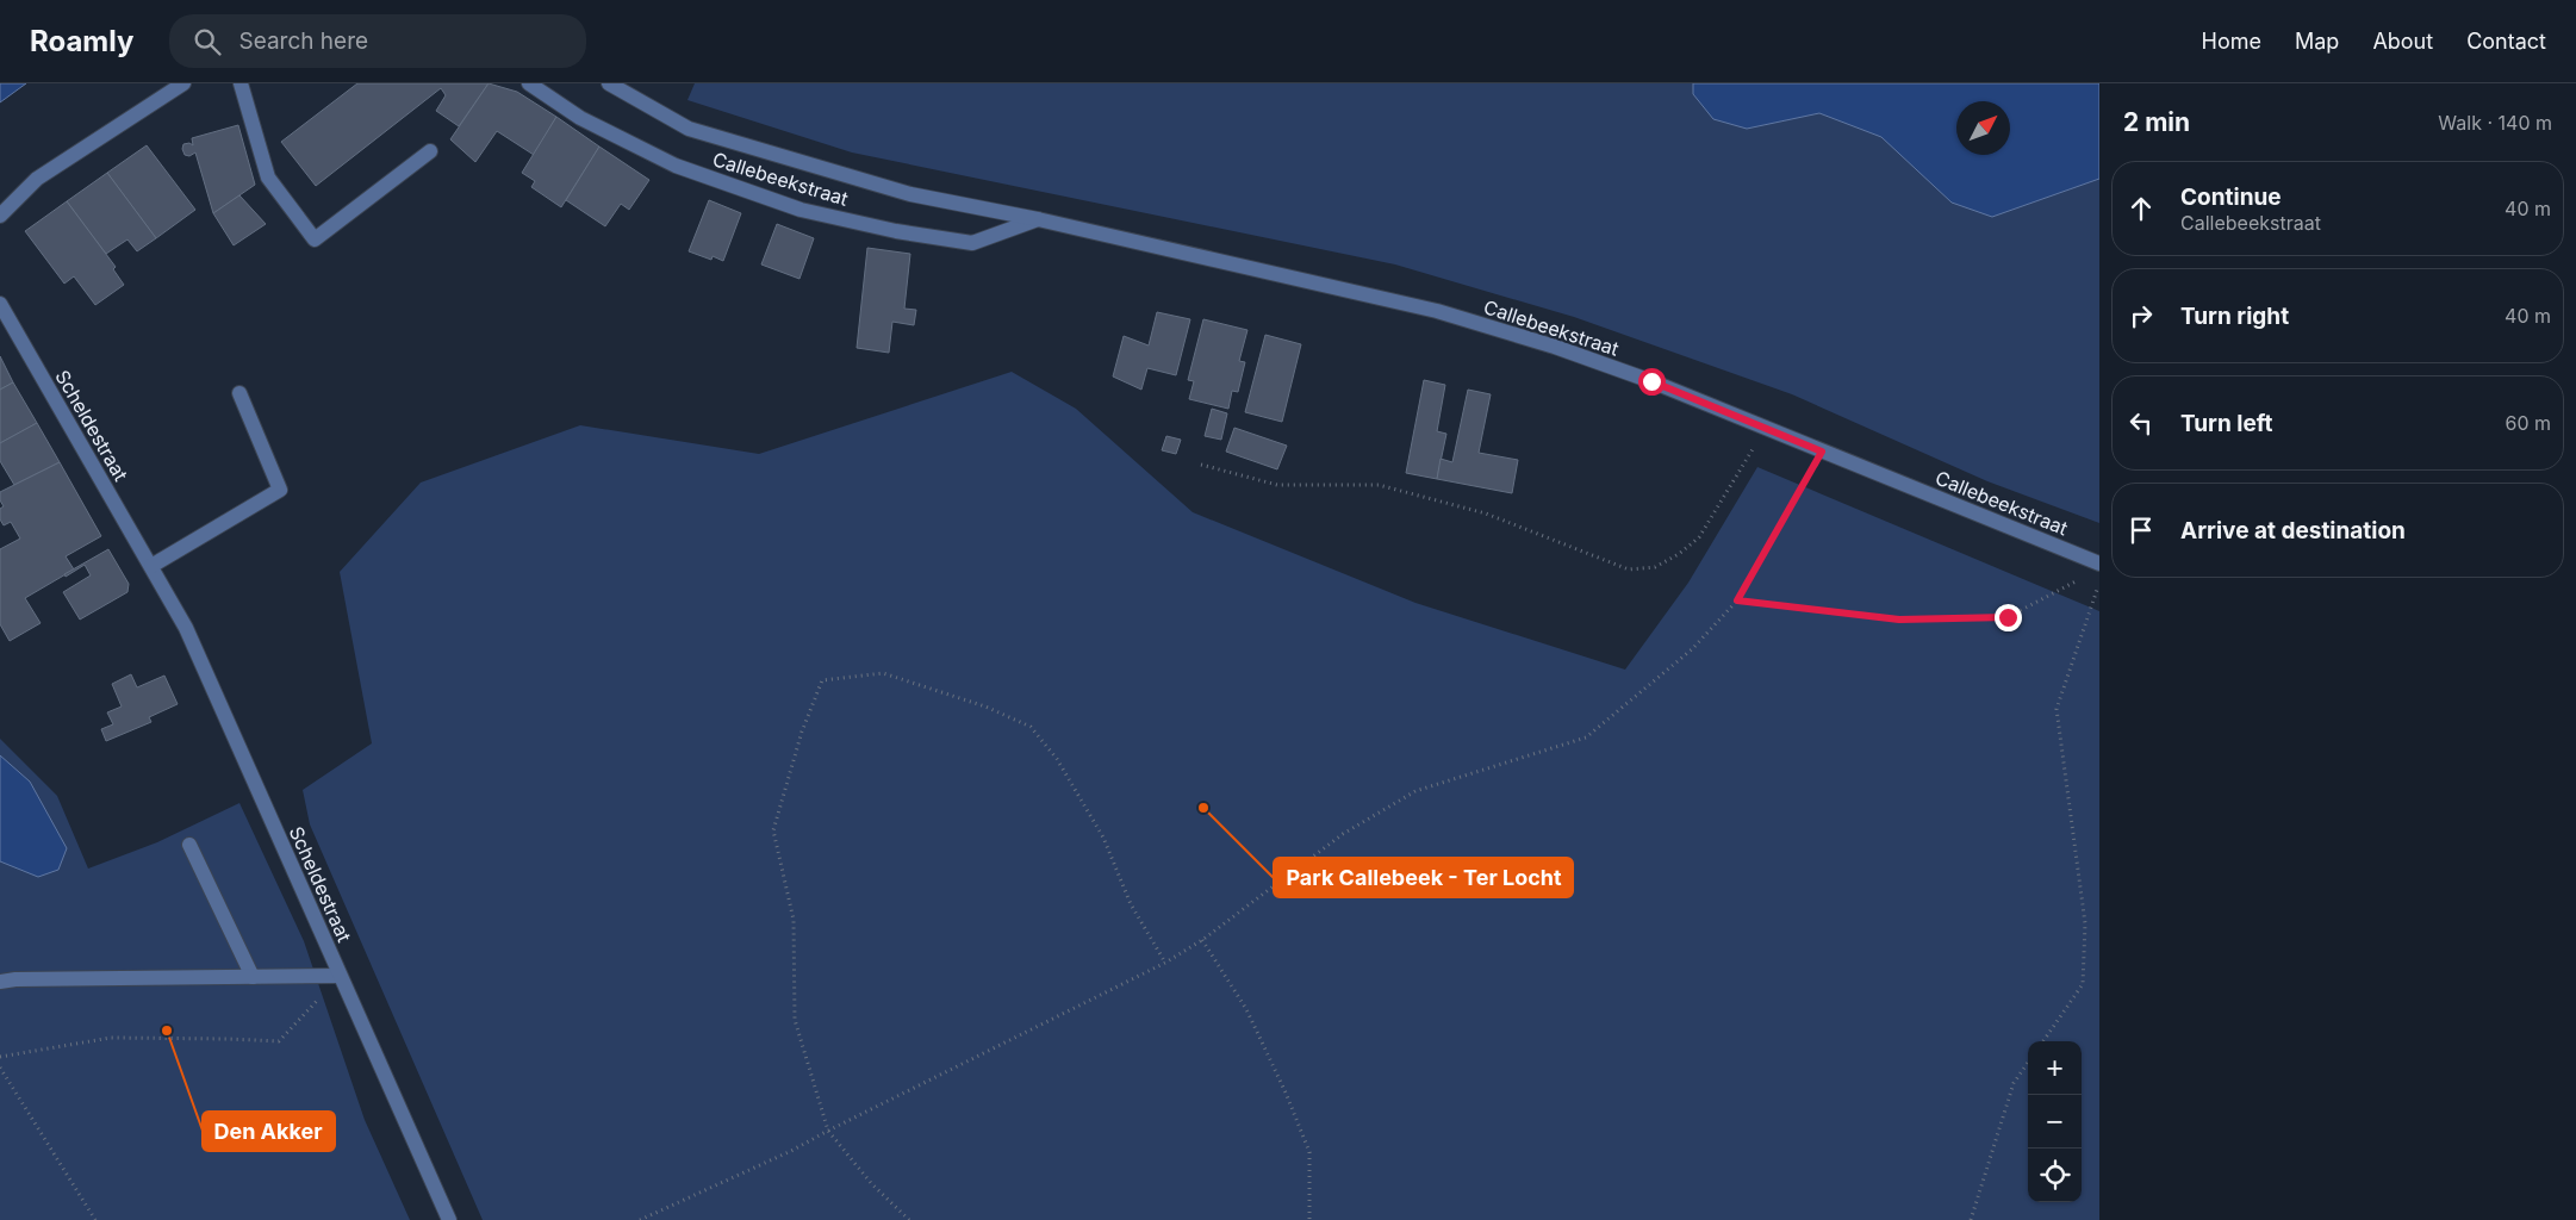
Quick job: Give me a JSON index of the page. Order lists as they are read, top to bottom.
{
  "streets": {
    "street": ["Callebeekstraat", "Scheldestraat"]
  },
  "places": ["Park Callebeek - Ter Locht", "Den Akker"],
  "north": "top right",
  "page": {
    "header": "Roamly",
    "search": "Search here",
    "nav": [
      "Home",
      "Map",
      "About",
      "Contact"
    ],
    "heading": ["2 min", "Walk · 140 m"],
    "list": [
      ["Continue", "Callebeekstraat", "40 m"],
      ["Turn right", "40 m"],
      ["Turn left", "60 m"],
      "Arrive at destination"
    ],
    "map_buttons": ["+", "−"]
  }
}
